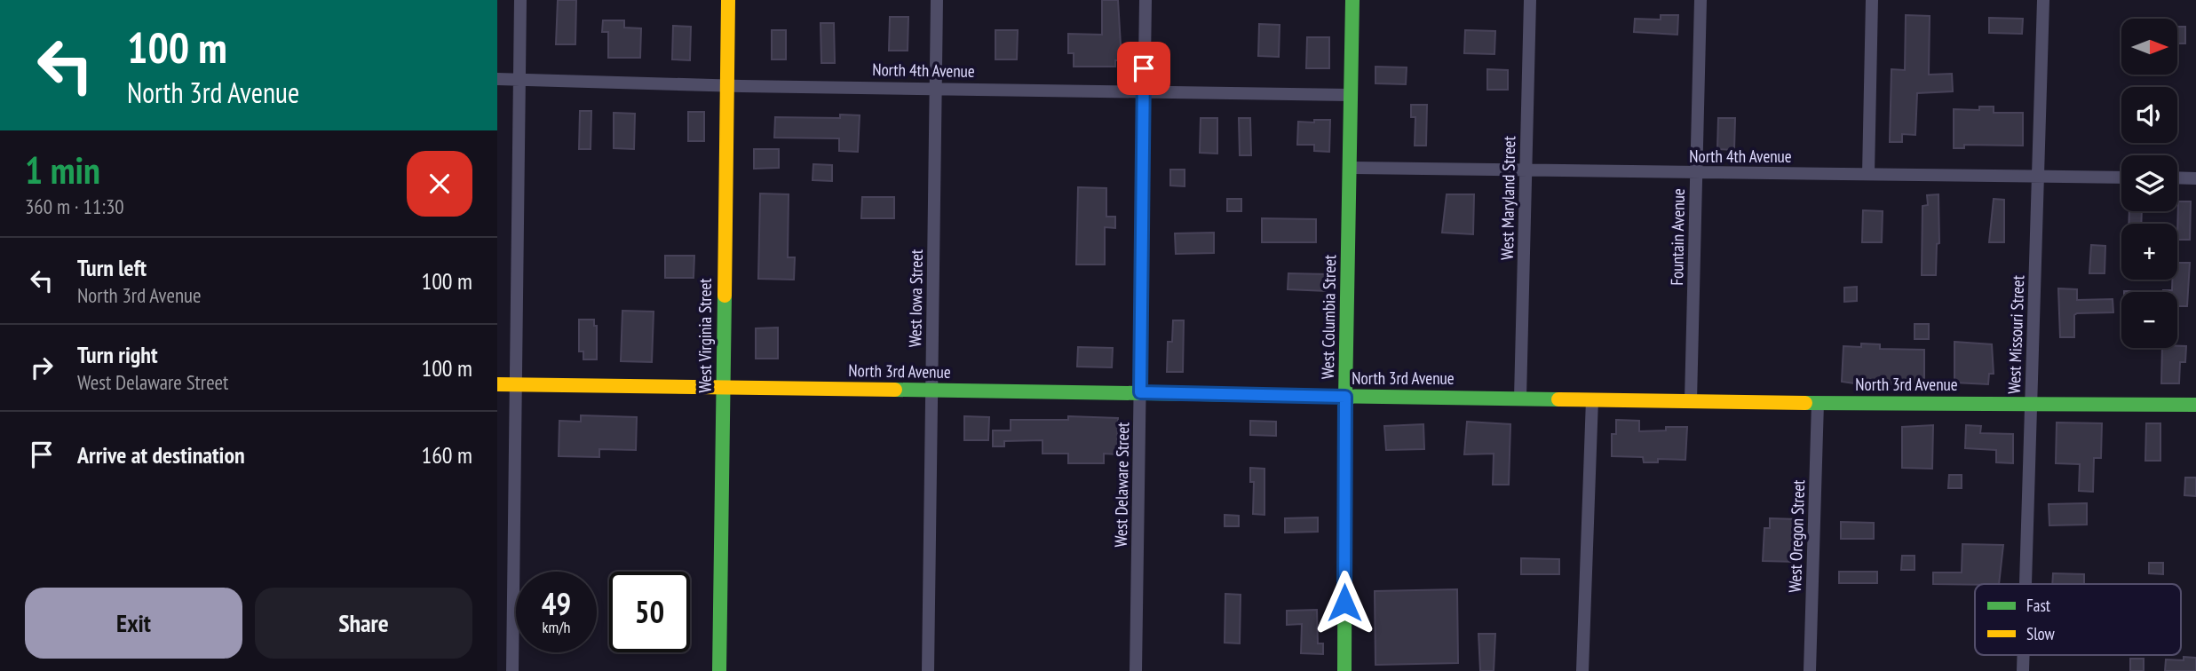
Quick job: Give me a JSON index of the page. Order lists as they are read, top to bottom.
{
  "streets": {
    "street": [
      "North 4th Avenue",
      "West Maryland Street",
      "Fountain Avenue",
      "West Iowa Street",
      "West Columbia Street",
      "West Missouri Street",
      "West Virginia Street",
      "North 3rd Avenue",
      "West Delaware Street",
      "West Oregon Street"
    ]
  },
  "crossings": [
    ["North 4th Avenue", "West Maryland Street"],
    ["North 4th Avenue", "Fountain Avenue"],
    ["North 4th Avenue", "West Iowa Street"],
    ["North 4th Avenue", "West Columbia Street"],
    ["North 4th Avenue", "West Missouri Street"],
    ["North 4th Avenue", "West Virginia Street"],
    ["North 4th Avenue", "West Delaware Street"],
    ["West Maryland Street", "North 3rd Avenue"],
    ["Fountain Avenue", "North 3rd Avenue"],
    ["West Iowa Street", "North 3rd Avenue"],
    ["West Columbia Street", "North 3rd Avenue"],
    ["West Missouri Street", "North 3rd Avenue"],
    ["West Virginia Street", "North 3rd Avenue"],
    ["North 3rd Avenue", "West Delaware Street"],
    ["North 3rd Avenue", "West Oregon Street"]
  ],
  "legend": ["Fast", "Slow"],
  "north": "right",
  "page": {
    "turn": ["100 m", "North 3rd Avenue"],
    "map_buttons": ["+", "−"],
    "heading": ["1 min", "360 m · 11:30"],
    "list": [
      {
        "name": "Turn left",
        "note": "North 3rd Avenue",
        "value": "100 m"
      },
      {
        "name": "Turn right",
        "note": "West Delaware Street",
        "value": "100 m"
      },
      {
        "name": "Arrive at destination",
        "value": "160 m"
      }
    ],
    "speed": "49 km/h",
    "limit": "50",
    "buttons": ["Exit", "Share"]
  }
}
